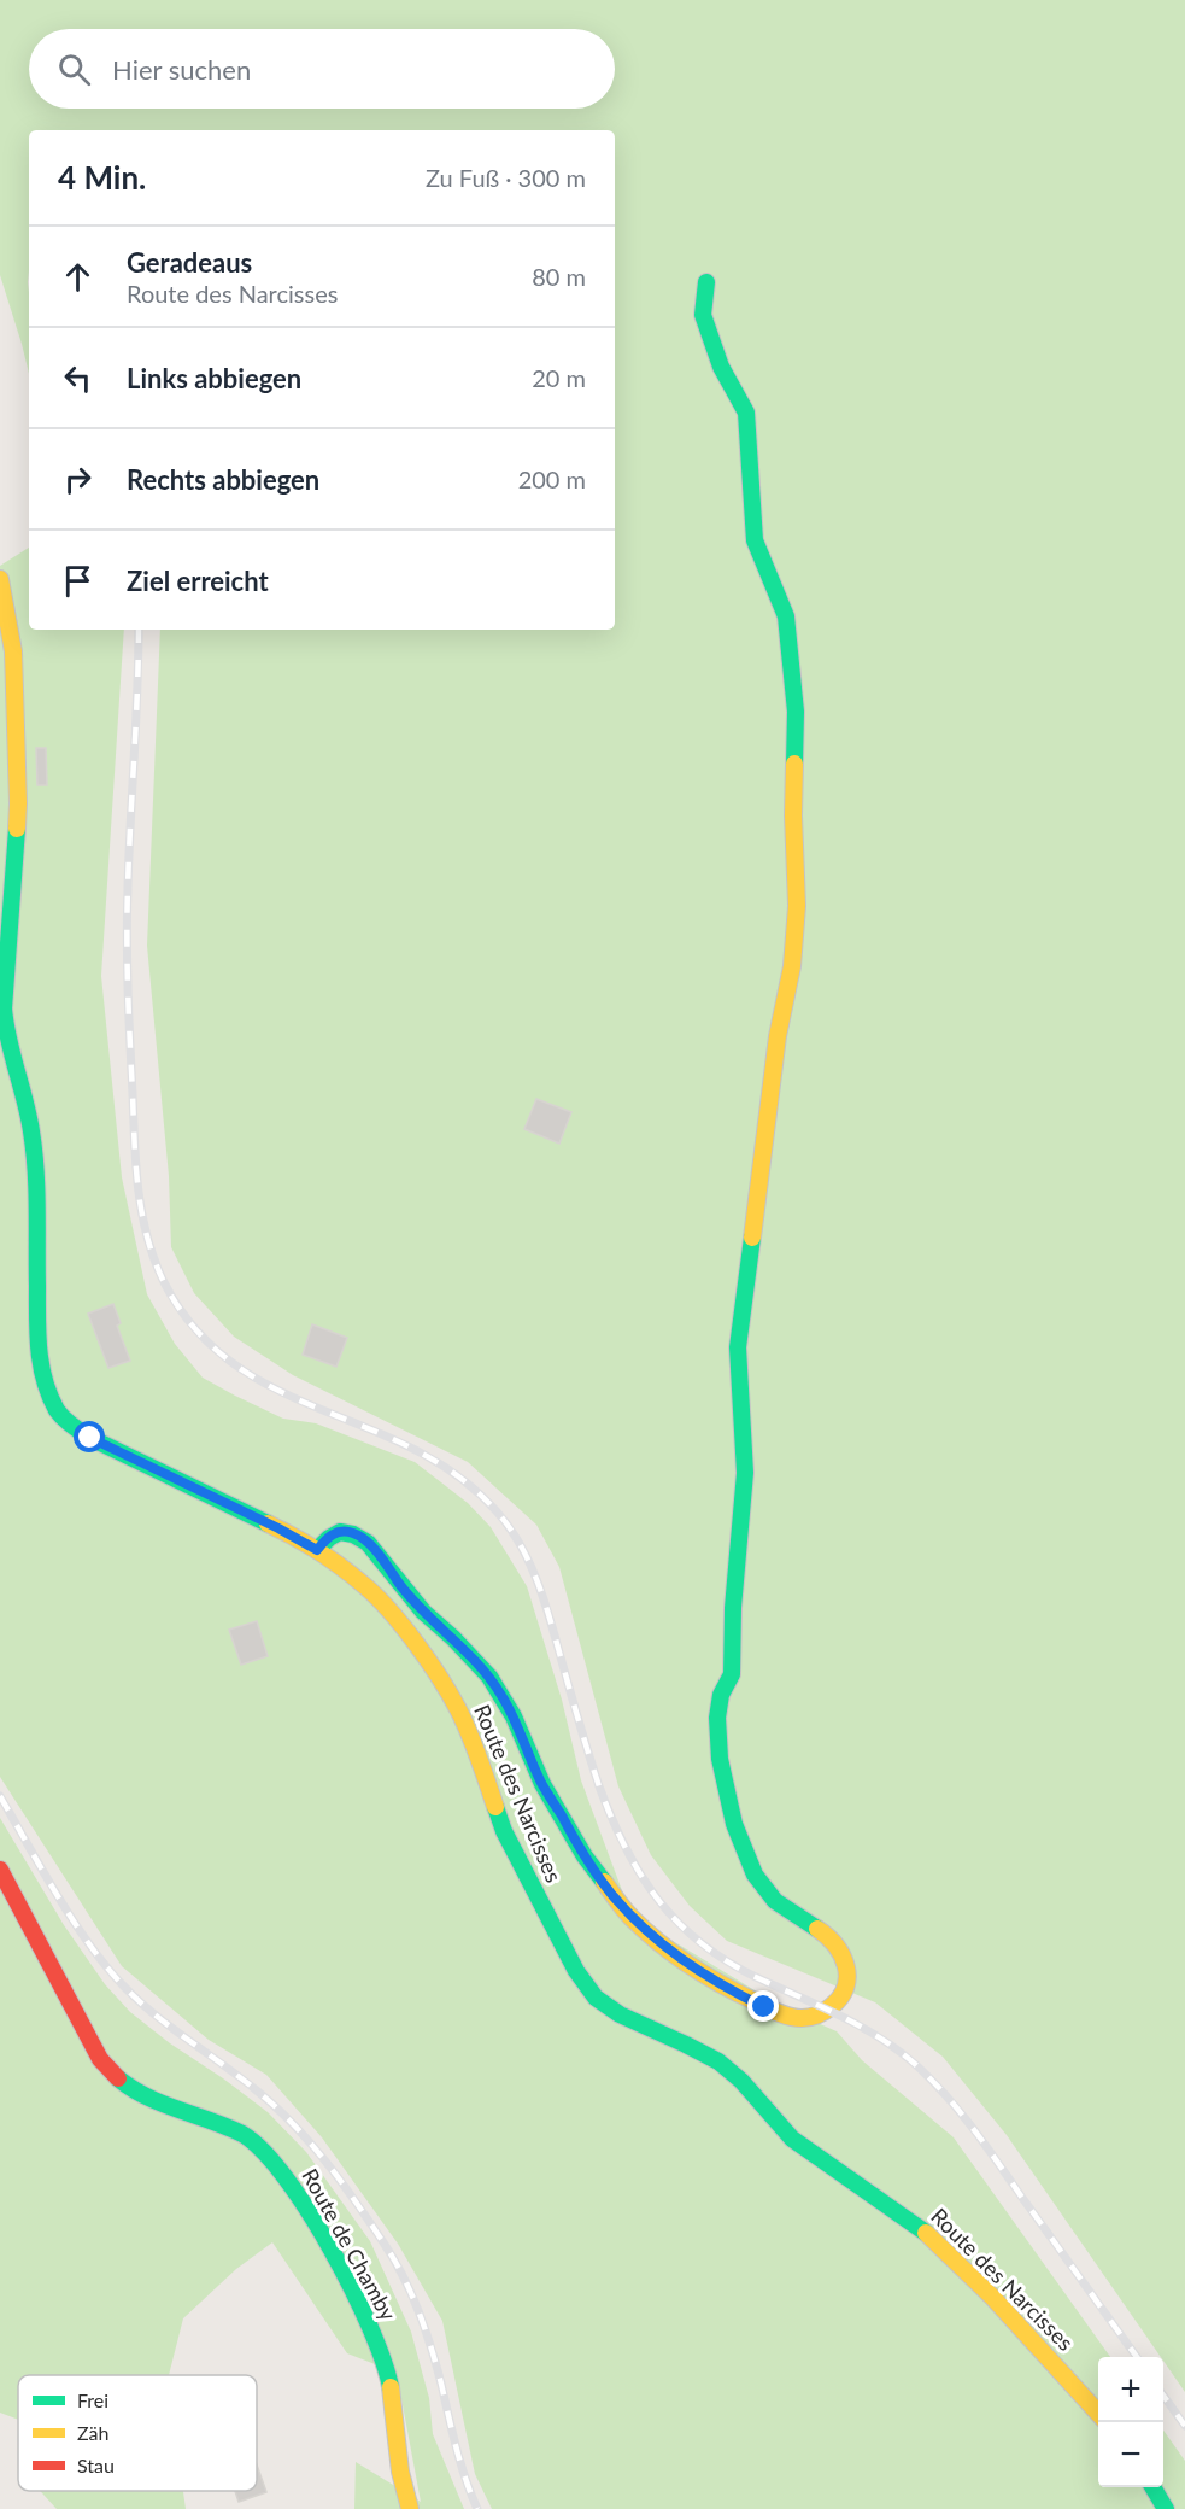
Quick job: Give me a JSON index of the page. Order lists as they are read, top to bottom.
{
  "streets": {
    "street": ["Route des Narcisses", "Route de Chamby"]
  },
  "legend": ["Frei", "Zäh", "Stau"],
  "page": {
    "search": "Hier suchen",
    "heading": ["4 Min.", "Zu Fuß · 300 m"],
    "list": [
      ["Geradeaus", "Route des Narcisses", "80 m"],
      ["Links abbiegen", "20 m"],
      ["Rechts abbiegen", "200 m"],
      "Ziel erreicht"
    ],
    "map_buttons": ["+", "−"]
  }
}
